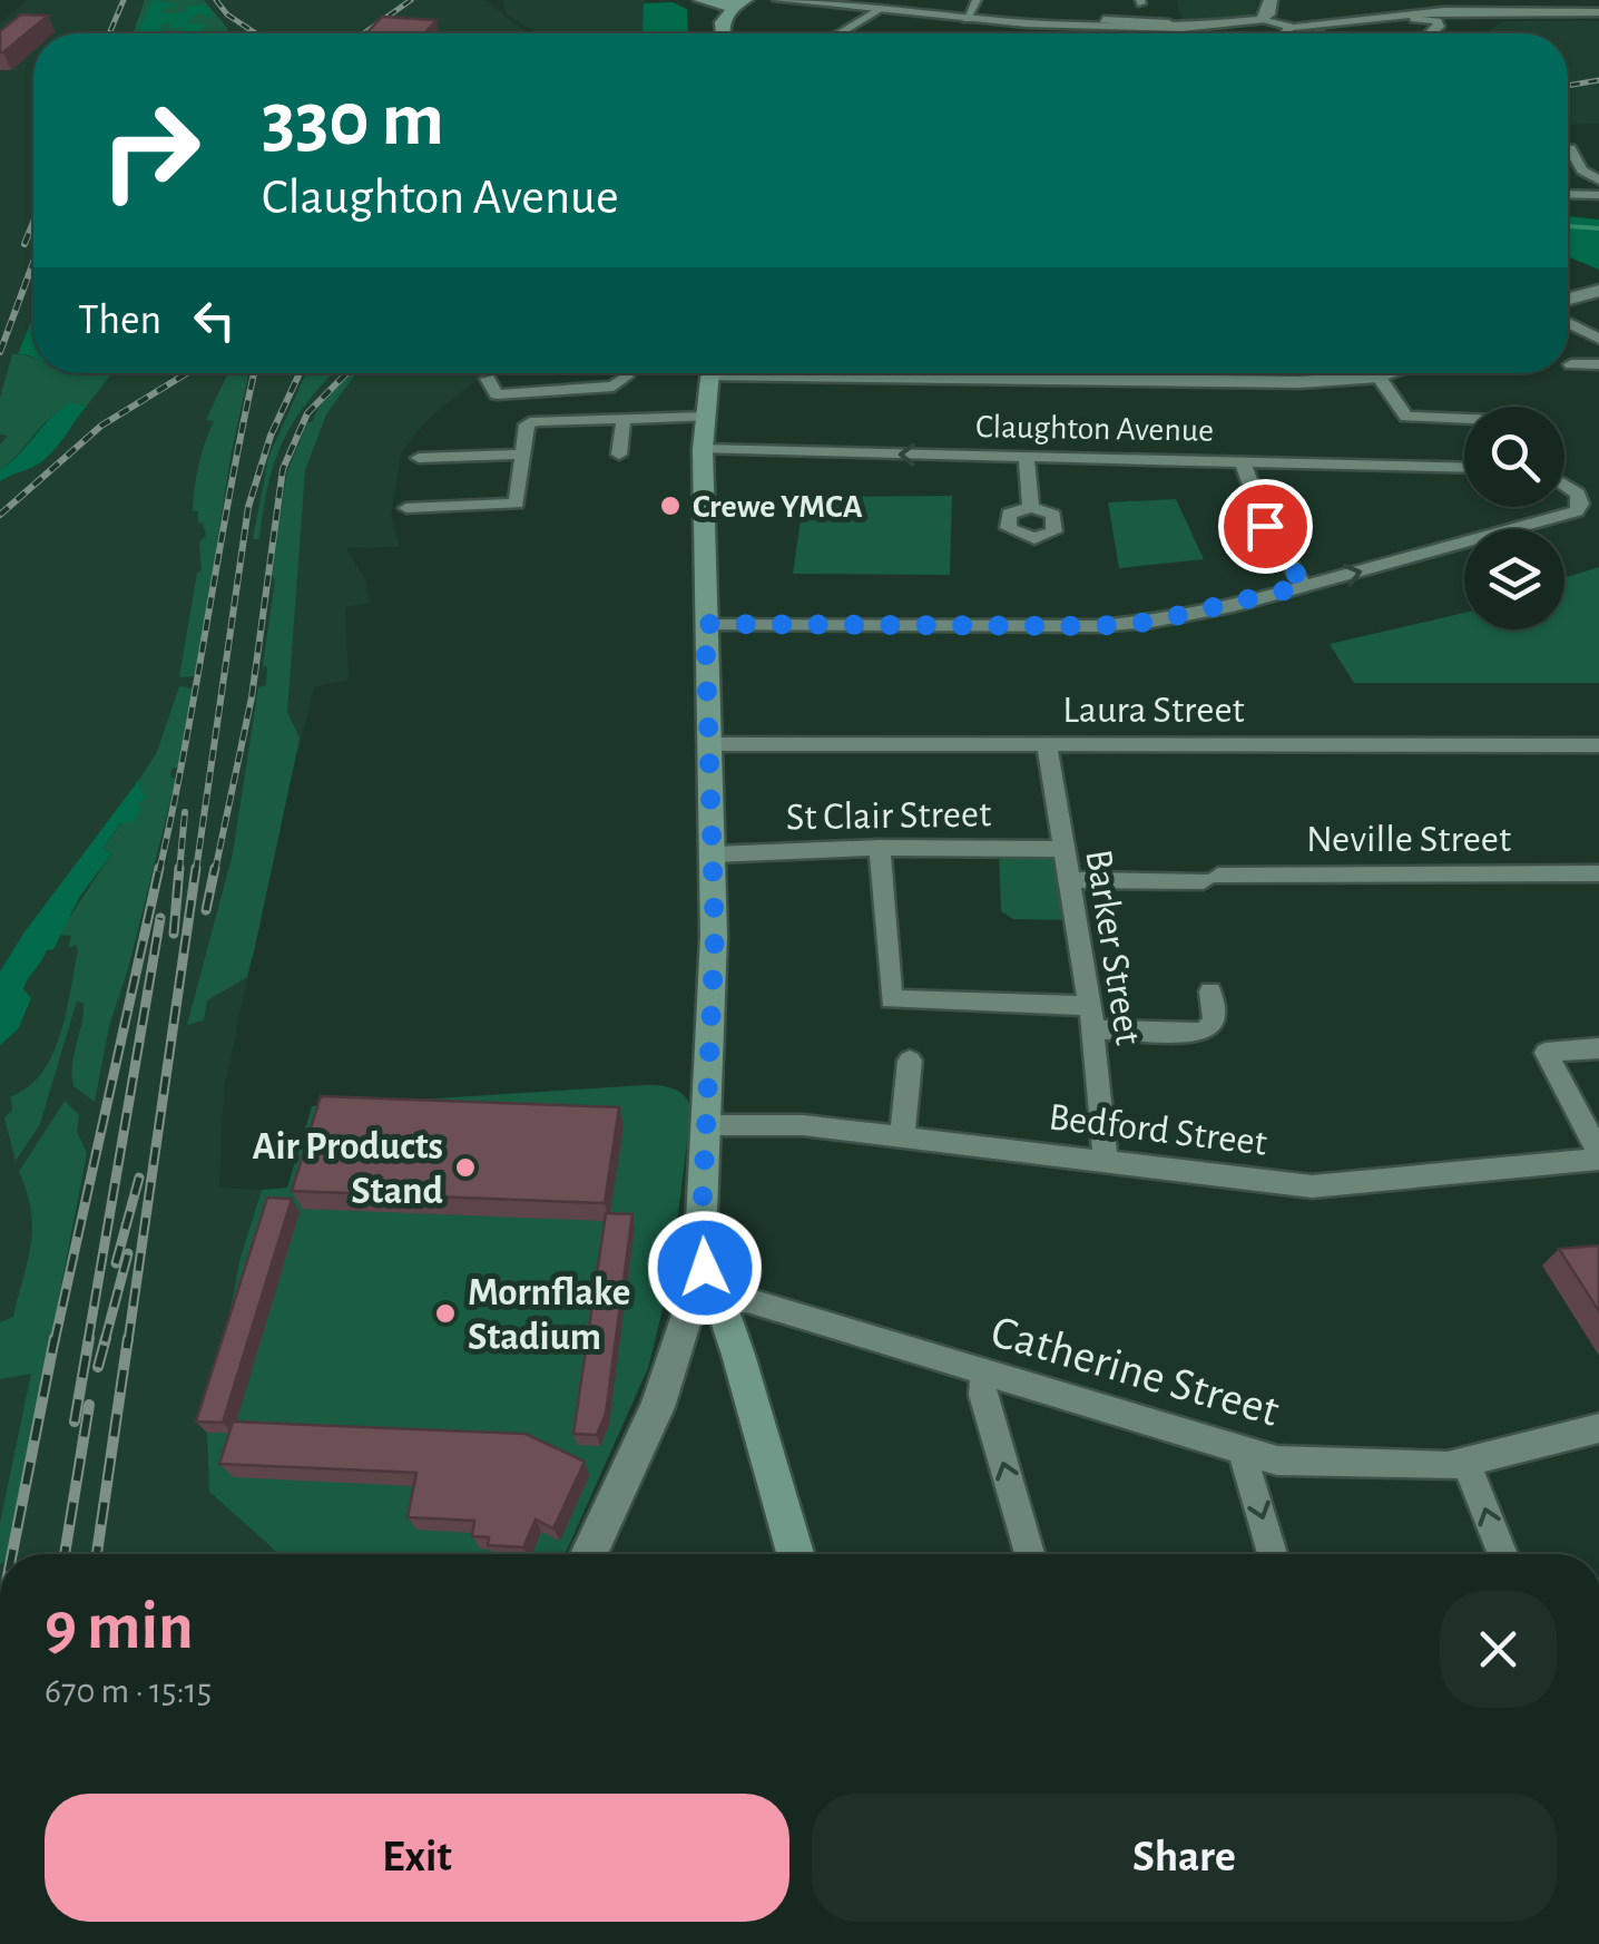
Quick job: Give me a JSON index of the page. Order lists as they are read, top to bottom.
{
  "streets": {
    "street": [
      "Claughton Avenue",
      "Laura Street",
      "St Clair Street",
      "Neville Street",
      "Barker Street",
      "Bedford Street",
      "Catherine Street"
    ]
  },
  "crossings": [
    ["Laura Street", "Barker Street"],
    ["St Clair Street", "Barker Street"],
    ["Neville Street", "Barker Street"],
    ["Barker Street", "Bedford Street"]
  ],
  "places": ["Crewe YMCA", "Air Products Stand", "Mornflake Stadium"],
  "page": {
    "turn": ["330 m", "Claughton Avenue"],
    "then": "Then",
    "heading": ["9 min", "670 m · 15:15"],
    "buttons": ["Exit", "Share"]
  }
}
